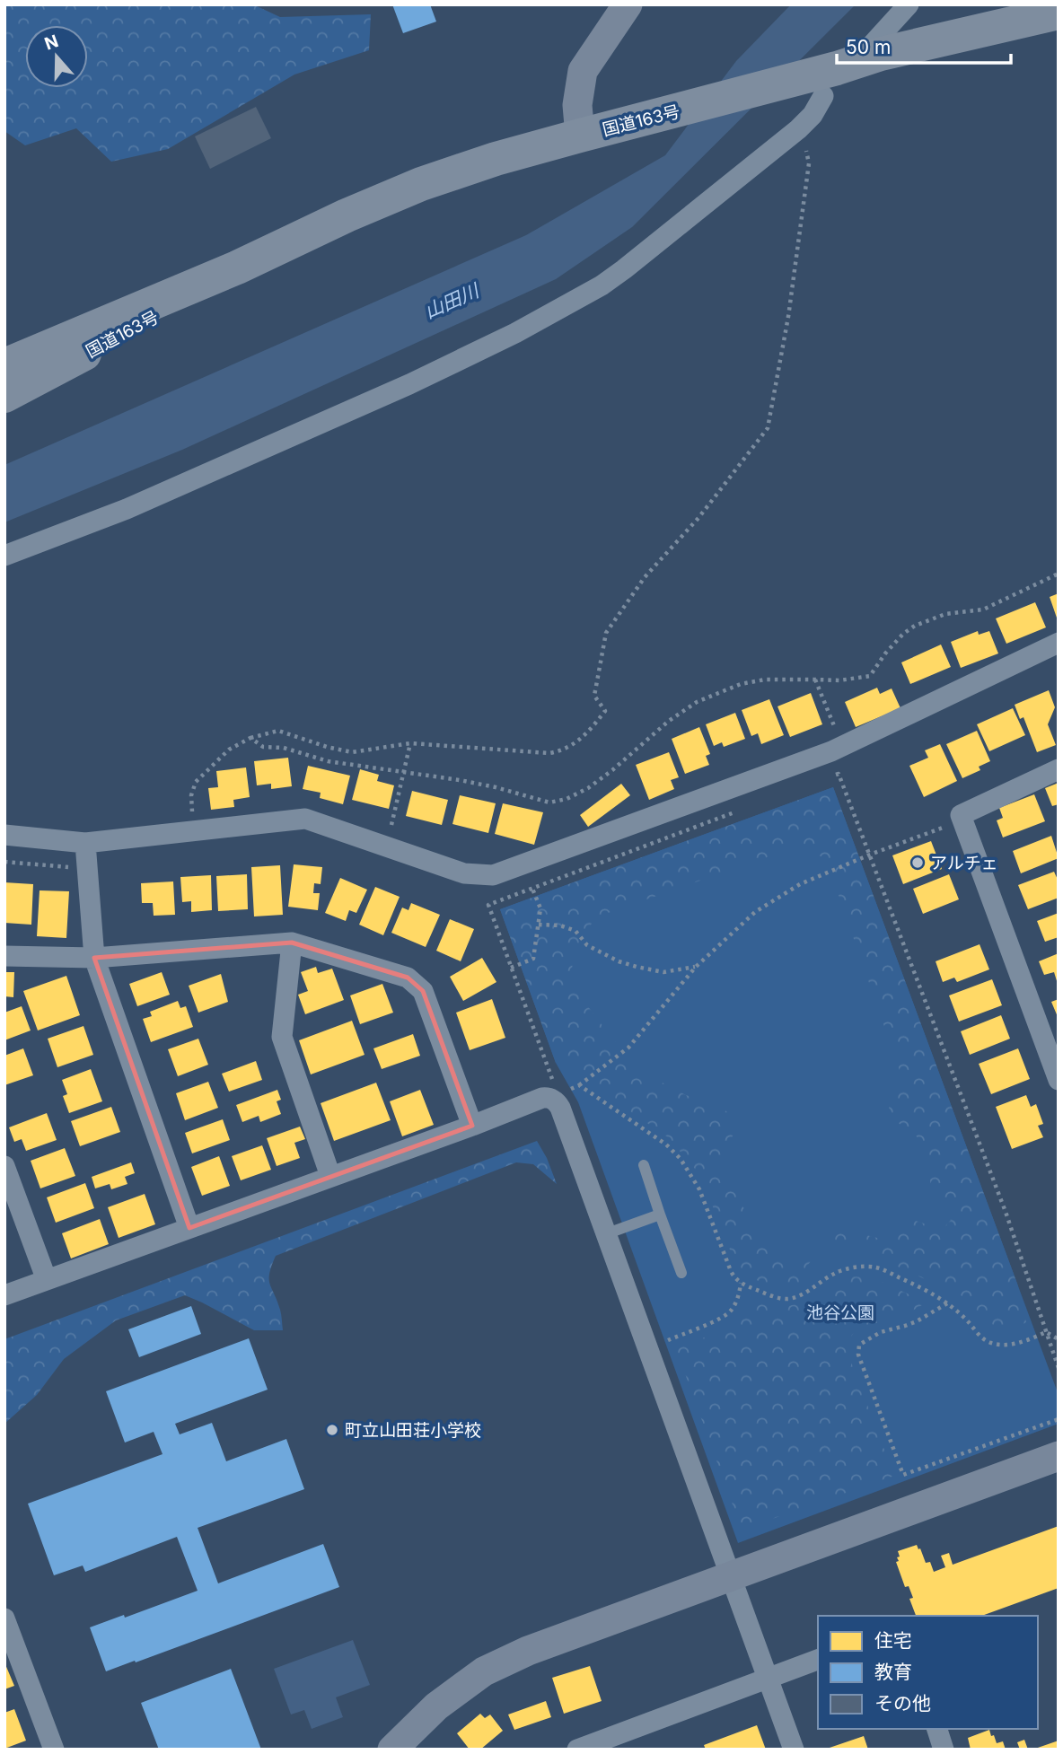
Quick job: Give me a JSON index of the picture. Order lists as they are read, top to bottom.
{
  "streets": {
    "highway": ["国道163号"]
  },
  "water": ["山田川"],
  "parks": ["池谷公園"],
  "places": ["アルチェ", "町立山田荘小学校"],
  "legend": ["住宅", "教育", "その他"],
  "scale_bar": "50 m",
  "north": "top"
}
